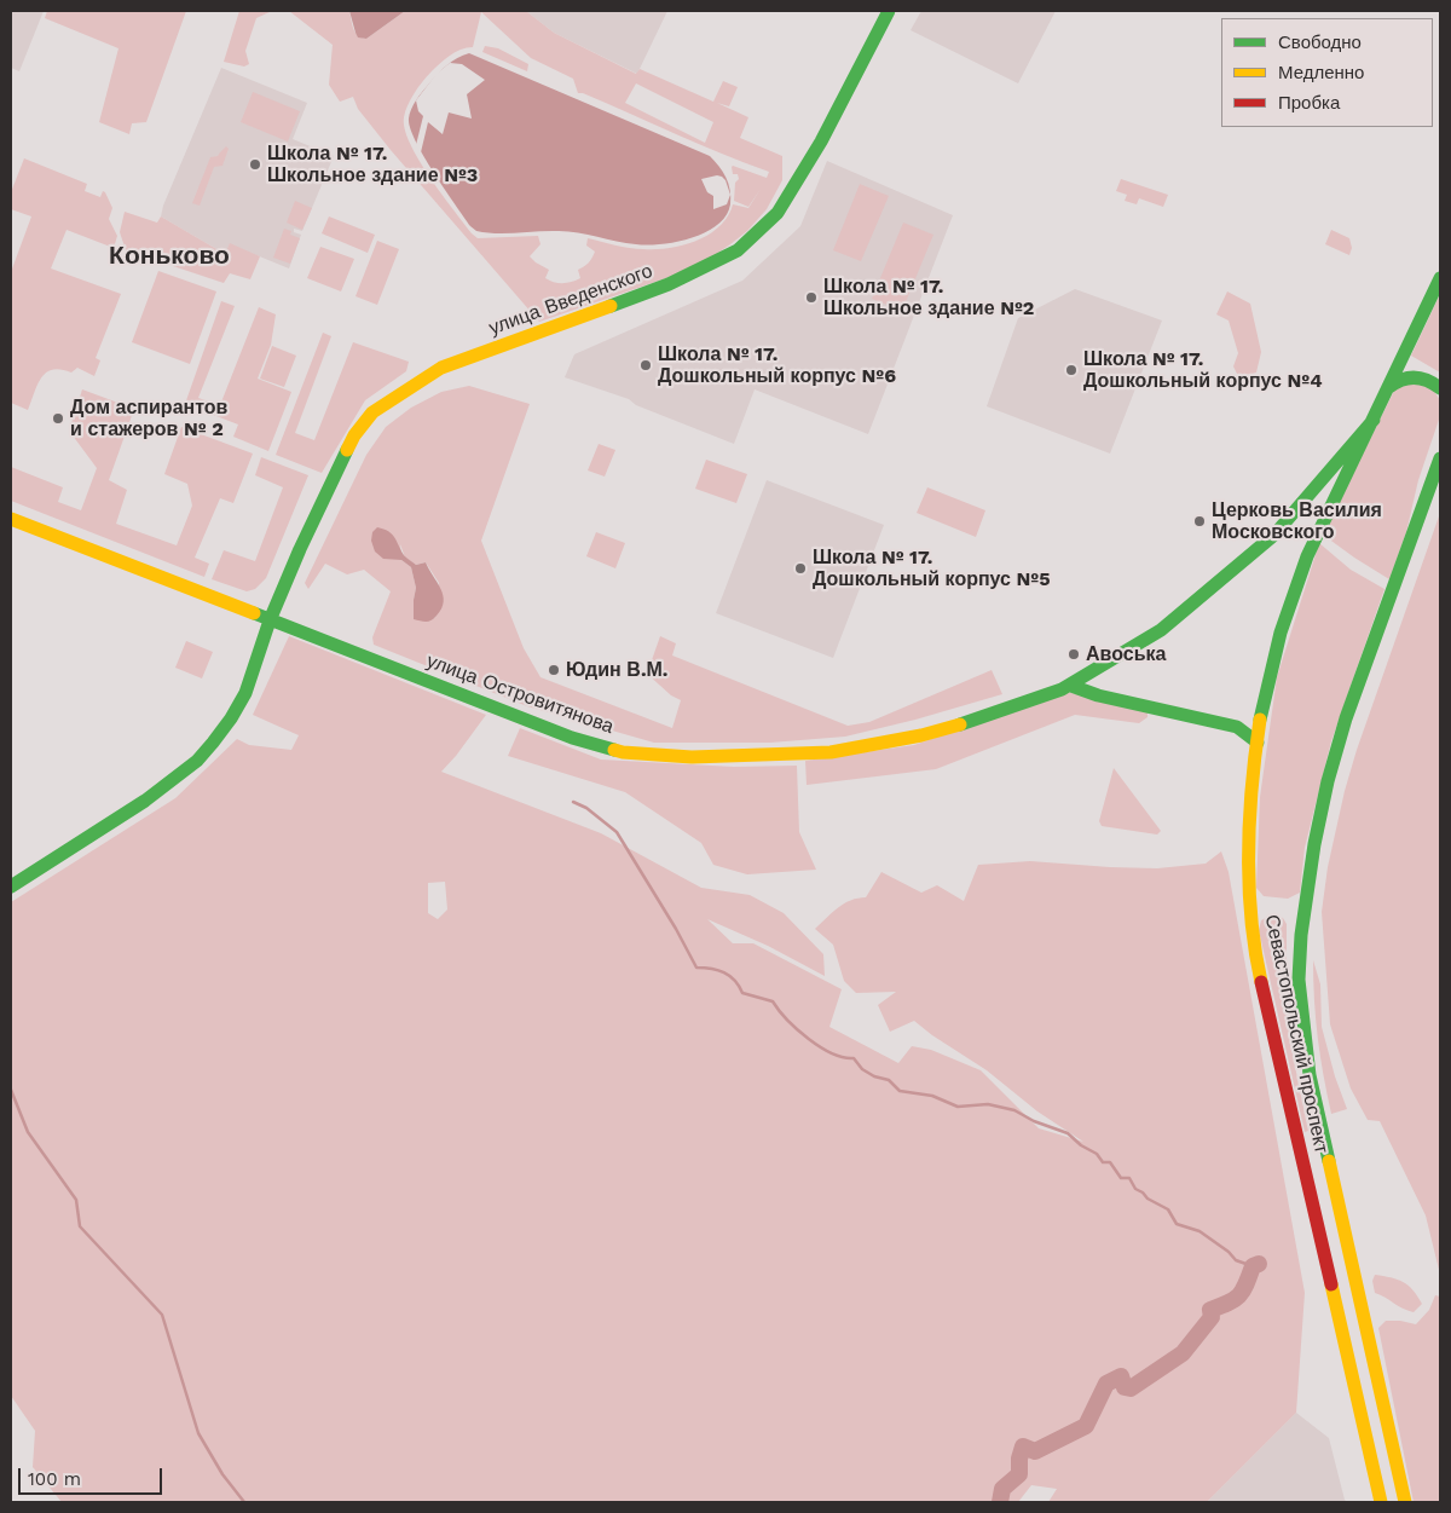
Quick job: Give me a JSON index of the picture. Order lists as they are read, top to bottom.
{
  "streets": {
    "main road": ["улица Введенского", "улица Островитянова", "Севастопольский проспект"]
  },
  "crossings": [
    ["улица Введенского", "улица Островитянова"],
    ["улица Островитянова", "Севастопольский проспект"]
  ],
  "districts": ["Коньково"],
  "places": [
    "Школа № 17. Школьное здание №3",
    "Школа № 17. Школьное здание №2",
    "Школа № 17. Дошкольный корпус №6",
    "Школа № 17. Дошкольный корпус №4",
    "Дом аспирантов и стажеров № 2",
    "Церковь Василия Московского",
    "Школа № 17. Дошкольный корпус №5",
    "Авоська",
    "Юдин В.М."
  ],
  "legend": ["Свободно", "Медленно", "Пробка"],
  "scale_bar": "100 m"
}
